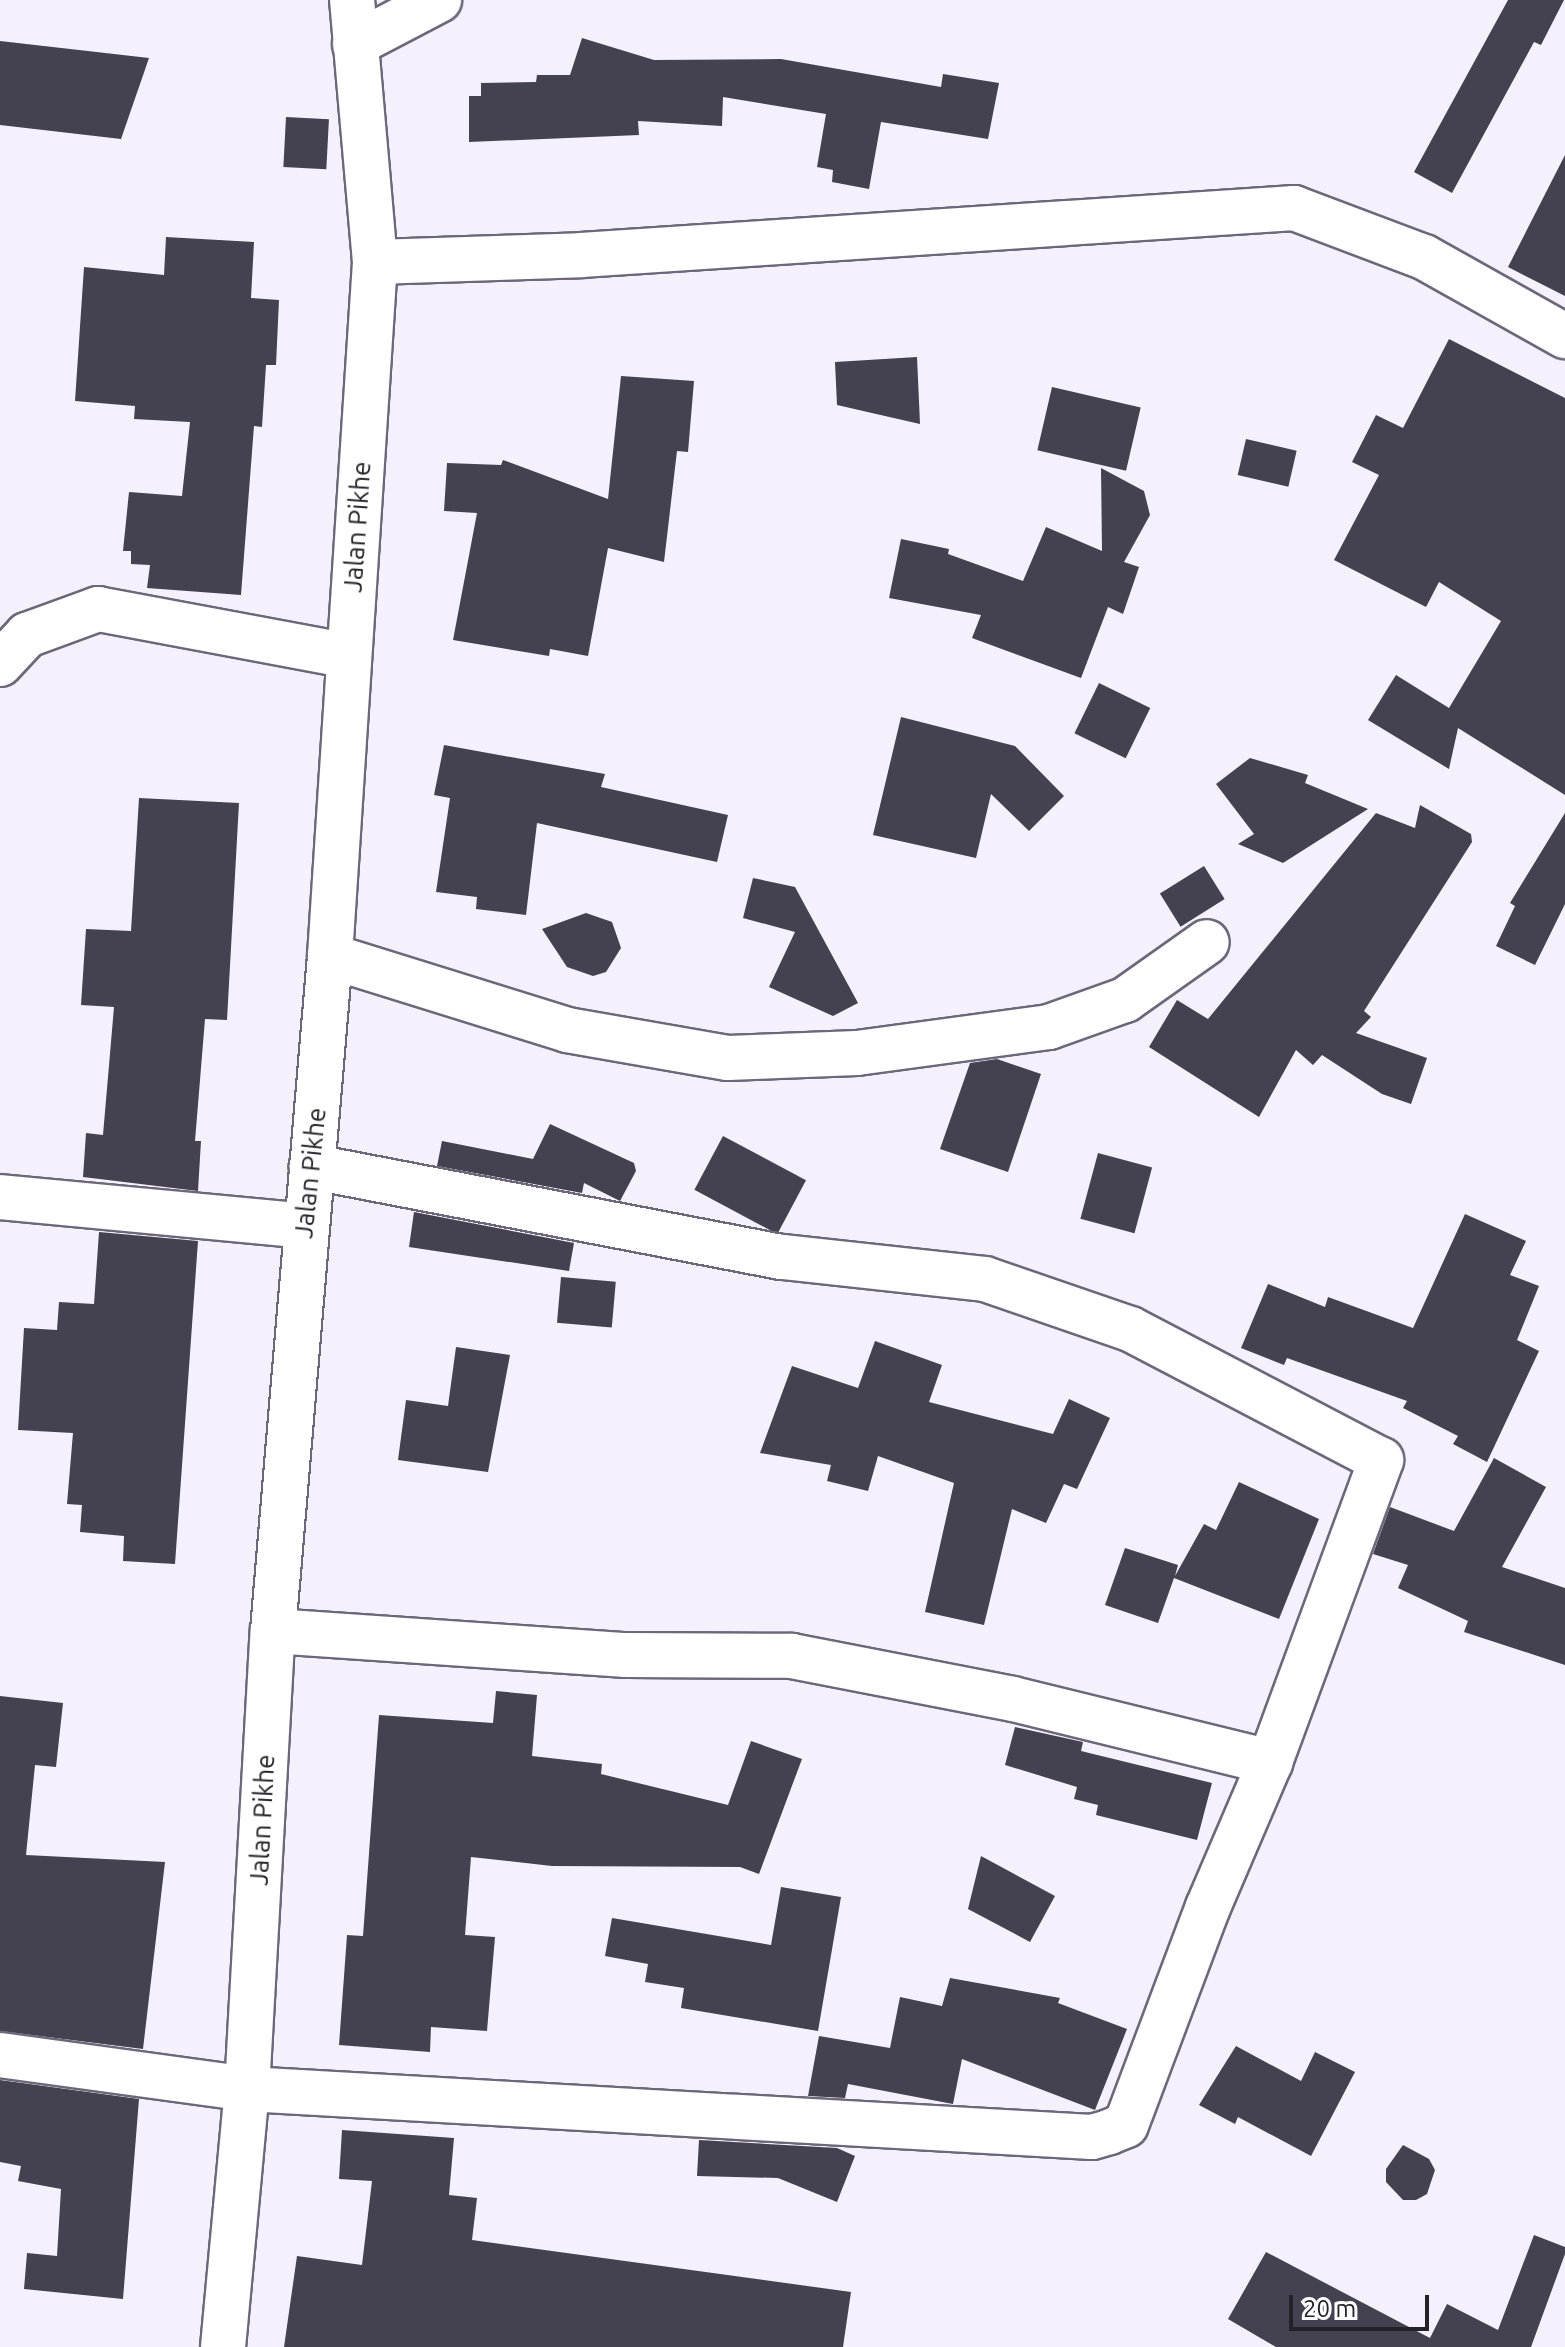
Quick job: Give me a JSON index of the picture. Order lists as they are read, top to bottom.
{
  "streets": {
    "main road": ["Jalan Pikhe"]
  },
  "scale_bar": "20 m"
}
